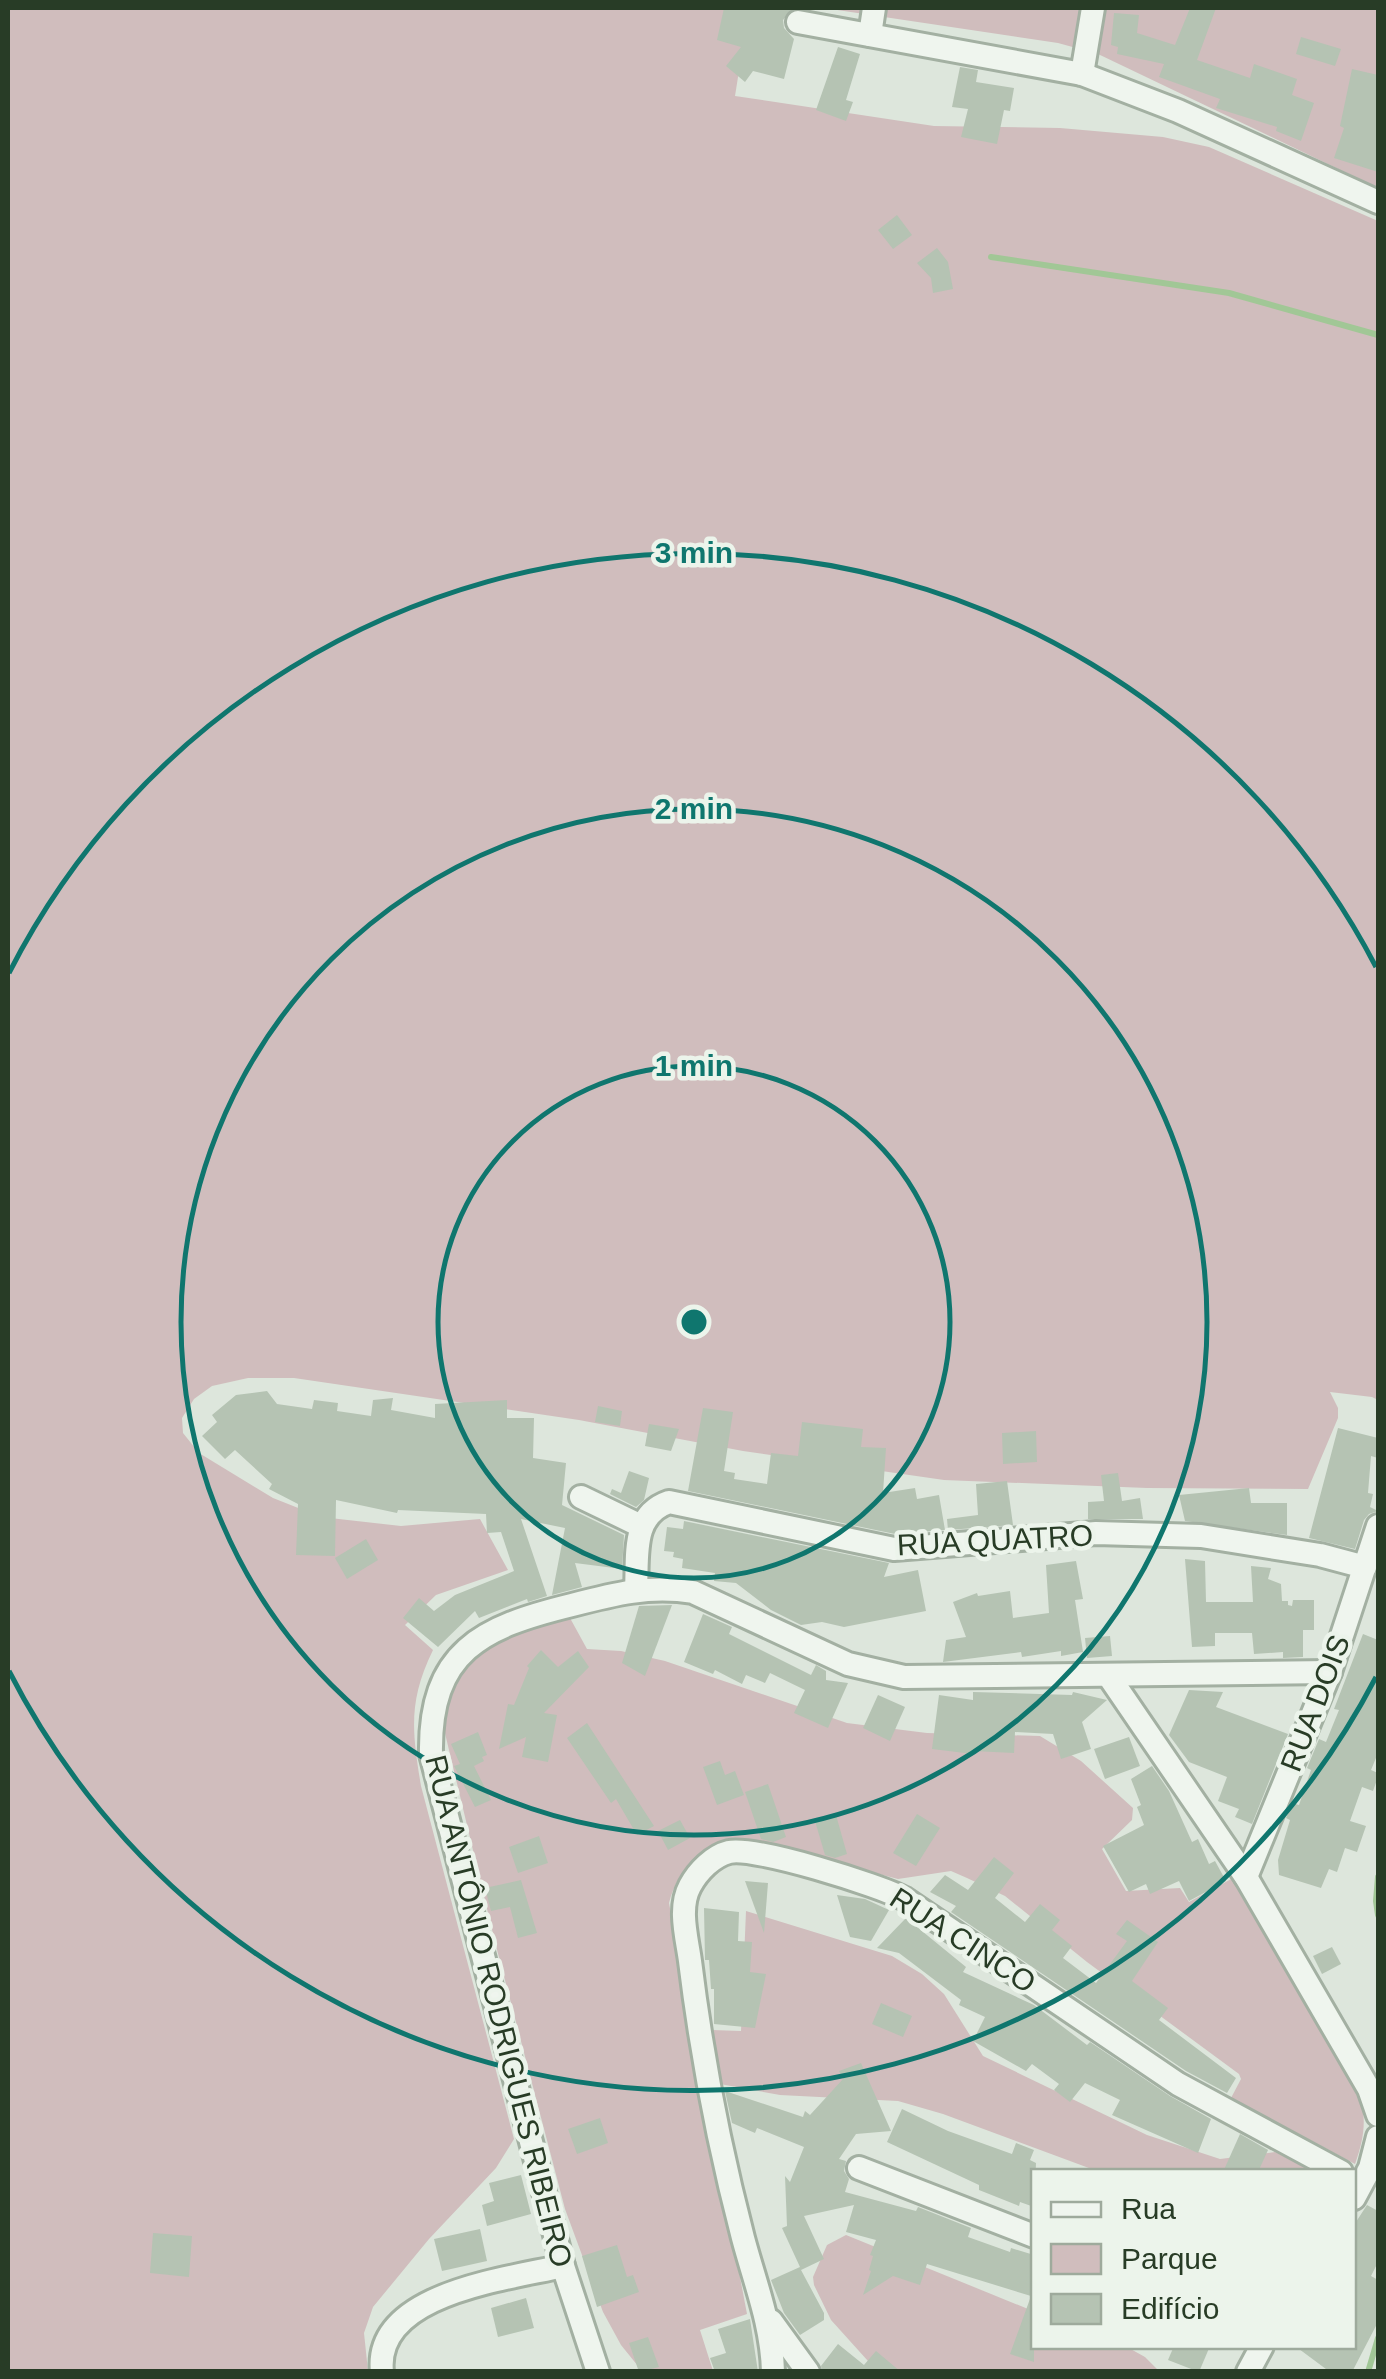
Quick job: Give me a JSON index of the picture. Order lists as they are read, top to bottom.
{
  "streets": {
    "street": [
      "RUA QUATRO",
      "RUA DOIS",
      "RUA CINCO",
      "RUA ANTÔNIO RODRIGUES RIBEIRO"
    ]
  },
  "crossings": [
    ["RUA QUATRO", "RUA DOIS"],
    ["RUA DOIS", "RUA ANTÔNIO RODRIGUES RIBEIRO"]
  ],
  "legend": ["Rua", "Parque", "Edifício"],
  "rings": ["3 min", "2 min", "1 min"]
}
